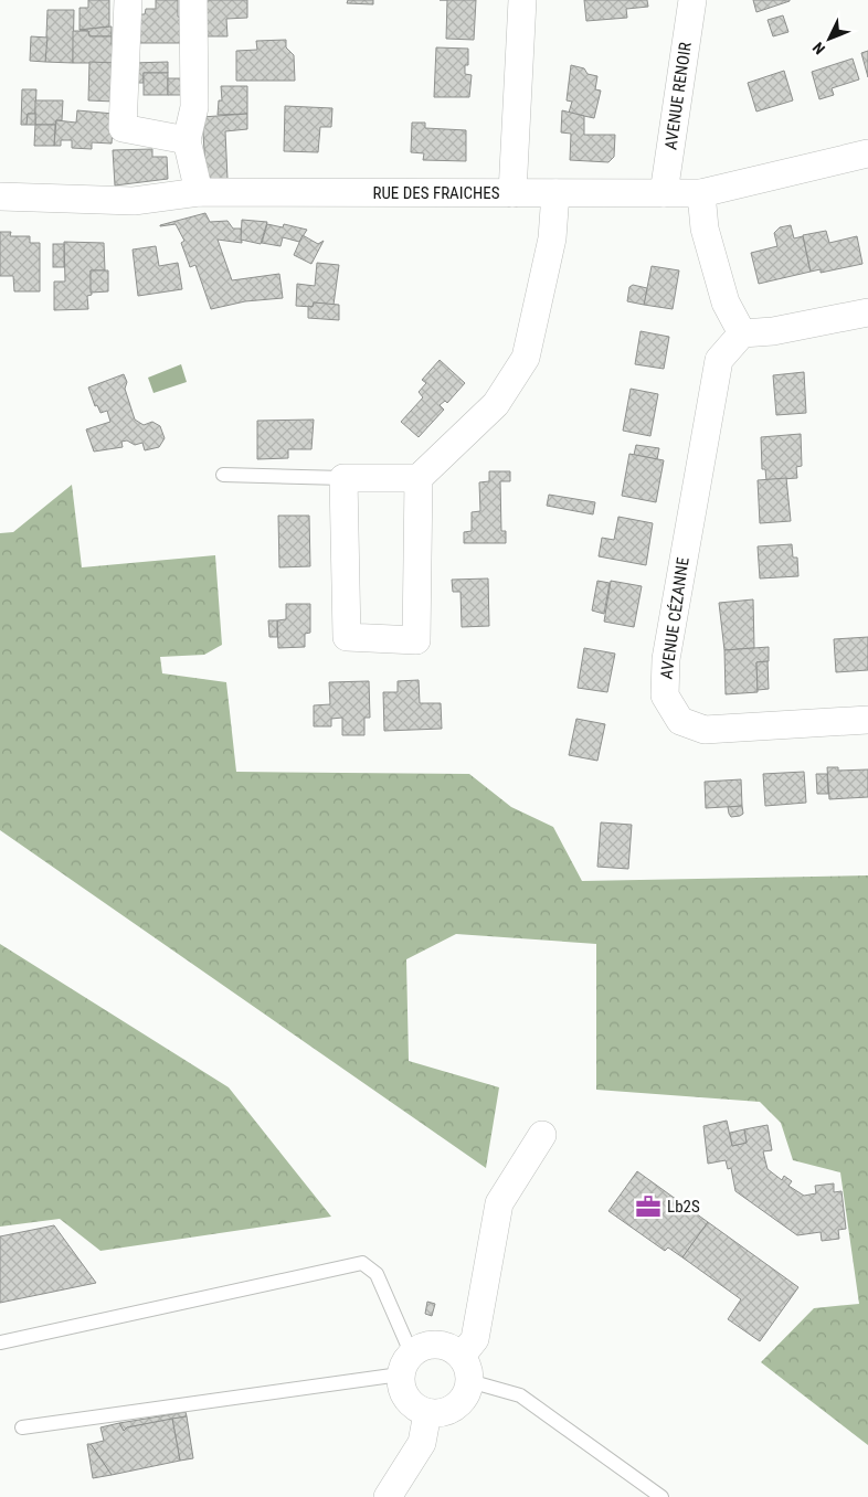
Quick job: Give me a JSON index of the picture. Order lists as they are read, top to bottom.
{
  "streets": {
    "street": ["AVENUE RENOIR", "RUE DES FRAICHES", "AVENUE CÉZANNE"]
  },
  "crossings": [
    ["AVENUE RENOIR", "RUE DES FRAICHES"]
  ],
  "places": {
    "office": ["Lb2S"]
  },
  "north": "bottom left"
}
